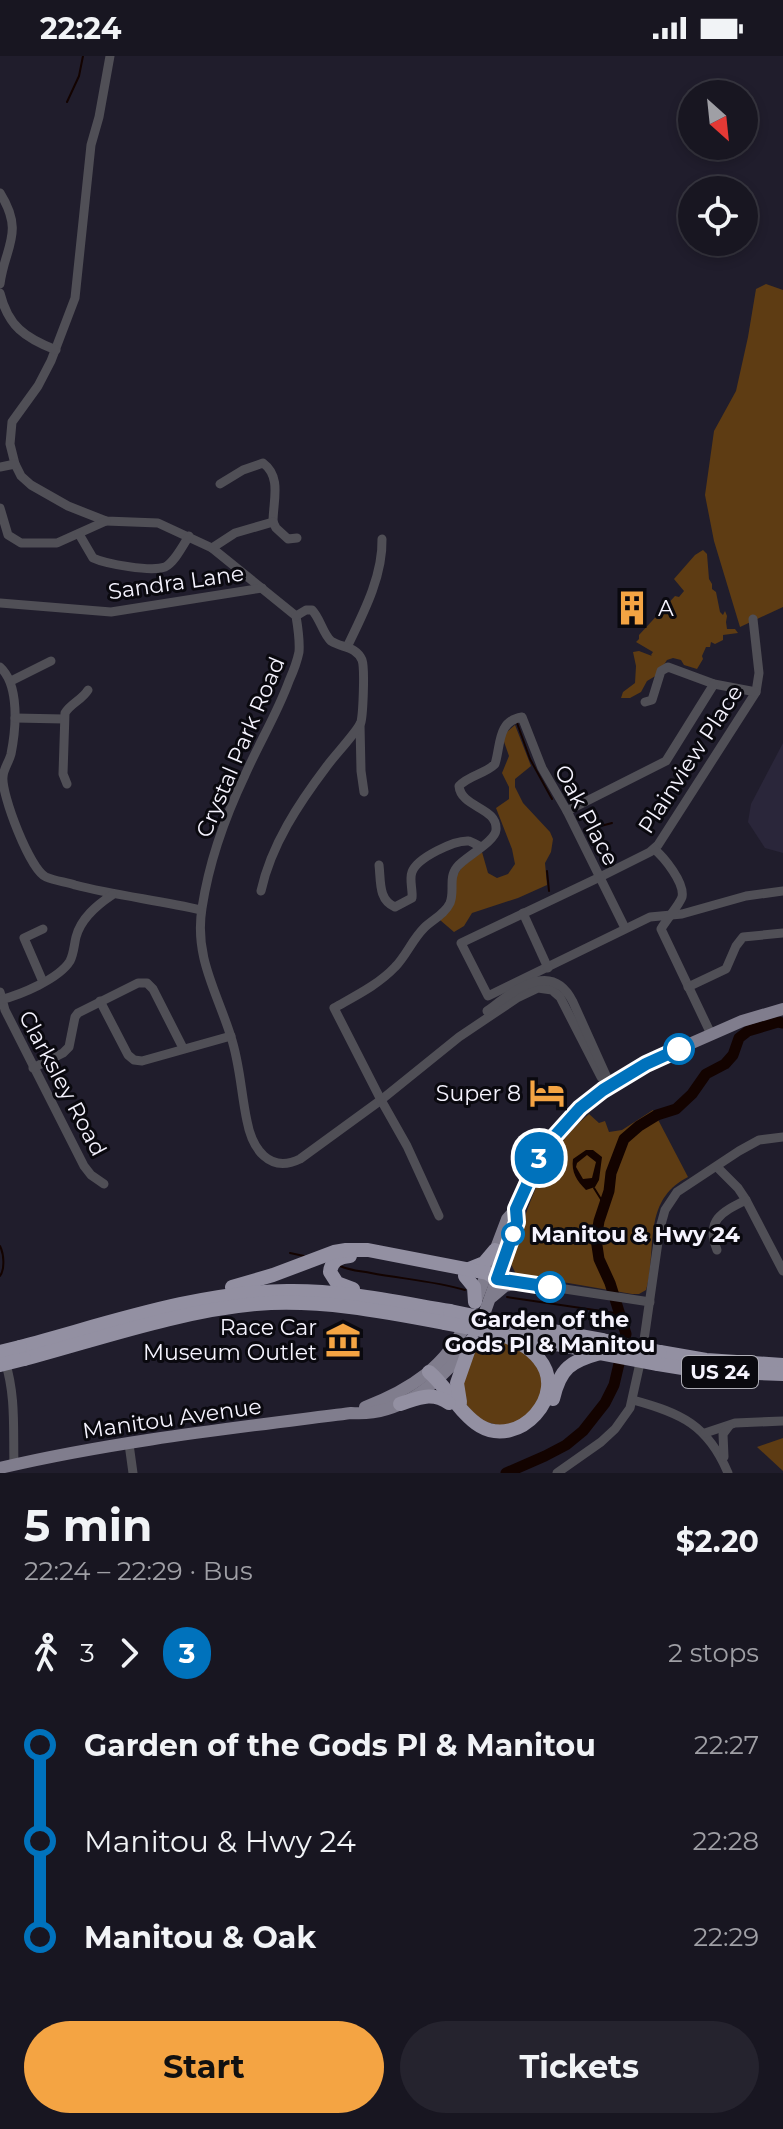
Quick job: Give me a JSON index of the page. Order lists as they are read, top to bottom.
{
  "streets": {
    "highway": ["US 24"],
    "main road": ["Manitou Avenue"],
    "street": [
      "Sandra Lane",
      "Crystal Park Road",
      "Plainview Place",
      "Oak Place",
      "Clarksley Road"
    ]
  },
  "crossings": [
    ["Plainview Place", "Oak Place"]
  ],
  "places": {
    "building": ["A"],
    "hotel": ["Super 8"],
    "other": ["Manitou & Hwy 24", "Garden of the Gods Pl & Manitou"],
    "museum": ["Race Car Museum Outlet"]
  },
  "lines": ["bus line 3"],
  "north": "bottom right",
  "page": {
    "status": "22:24",
    "on_map": "3",
    "heading": ["5 min", "22:24 – 22:29 · Bus", "$2.20"],
    "legs": ["3", "3", "2 stops"],
    "list": [
      {
        "name": "Garden of the Gods Pl & Manitou",
        "value": "22:27"
      },
      {
        "name": "Manitou & Hwy 24",
        "value": "22:28"
      },
      {
        "name": "Manitou & Oak",
        "value": "22:29"
      }
    ],
    "buttons": ["Start", "Tickets"]
  }
}
